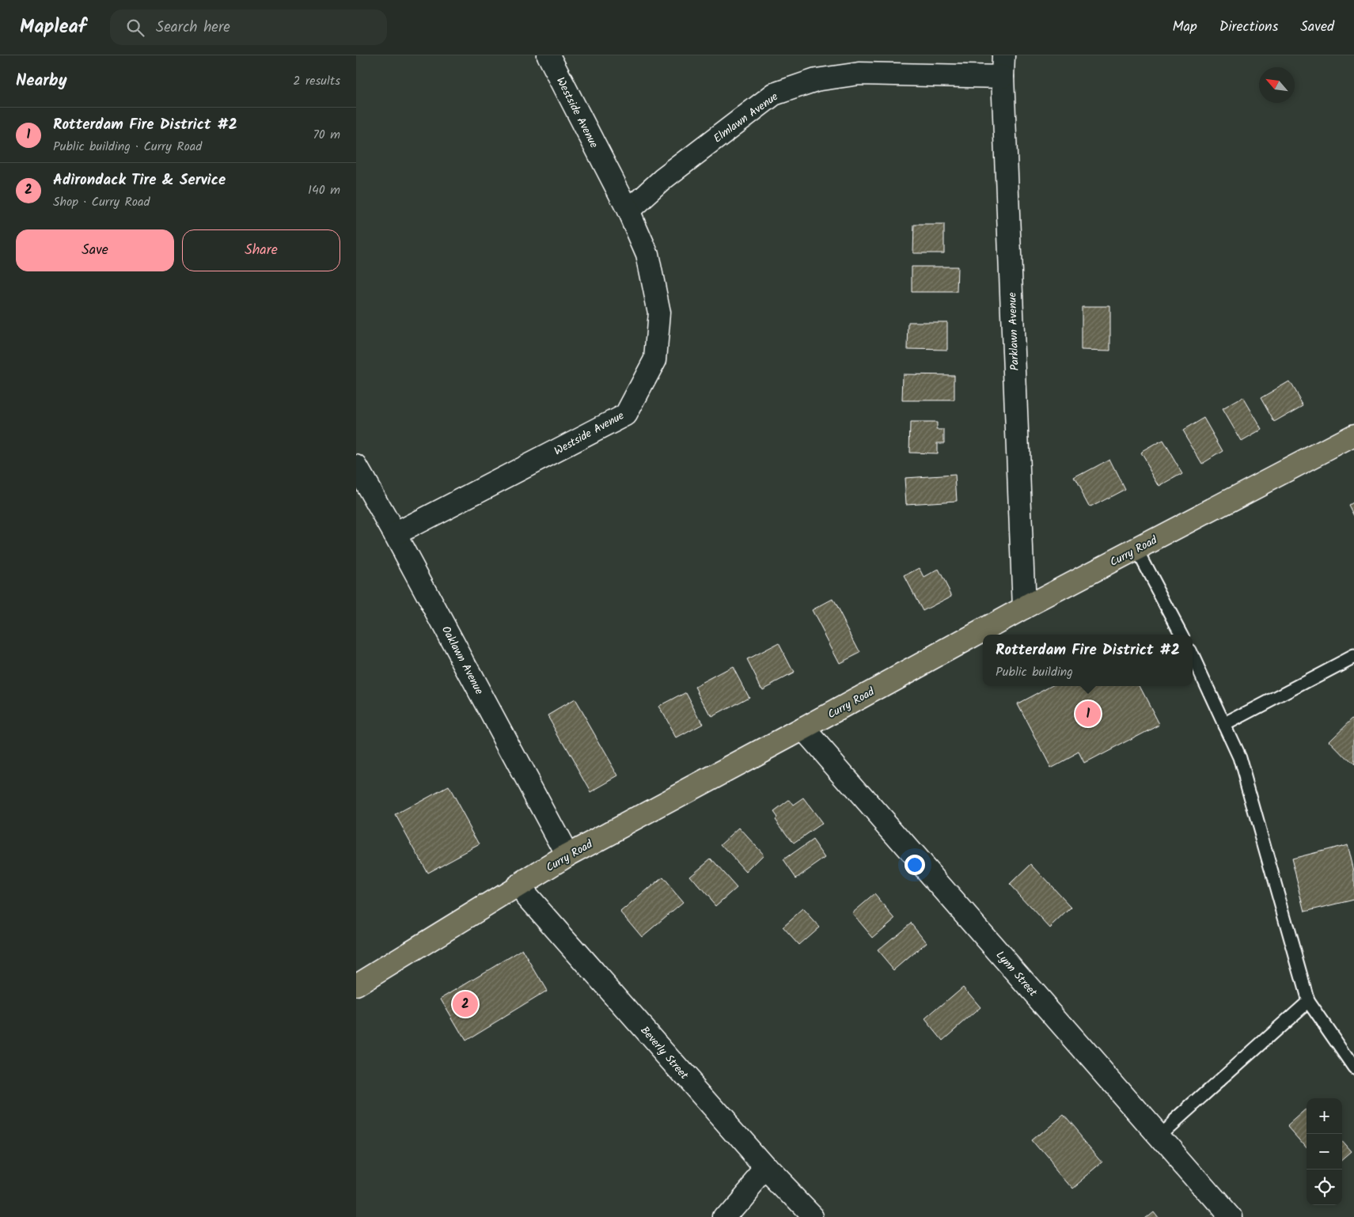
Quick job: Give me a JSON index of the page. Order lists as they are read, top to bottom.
{
  "streets": {
    "main road": ["Curry Road"],
    "street": [
      "Westside Avenue",
      "Elmlawn Avenue",
      "Parklawn Avenue",
      "Oaklawn Avenue",
      "Lynn Street",
      "Beverly Street"
    ]
  },
  "crossings": [
    ["Westside Avenue", "Elmlawn Avenue"],
    ["Westside Avenue", "Oaklawn Avenue"],
    ["Elmlawn Avenue", "Parklawn Avenue"],
    ["Parklawn Avenue", "Curry Road"],
    ["Curry Road", "Oaklawn Avenue"],
    ["Curry Road", "Lynn Street"],
    ["Curry Road", "Beverly Street"]
  ],
  "north": "top left",
  "page": {
    "header": "Mapleaf",
    "search": "Search here",
    "nav": ["Map", "Directions", "Saved"],
    "heading": ["Nearby", "2 results"],
    "list": [
      {
        "mark": "1",
        "name": "Rotterdam Fire District #2",
        "note": "Public building · Curry Road",
        "value": "70 m"
      },
      {
        "mark": "2",
        "name": "Adirondack Tire & Service",
        "note": "Shop · Curry Road",
        "value": "140 m"
      }
    ],
    "buttons": ["Save", "Share"],
    "popup": ["Rotterdam Fire District #2", "Public building"],
    "pins": ["1", "2"],
    "map_buttons": ["+", "−"]
  }
}
